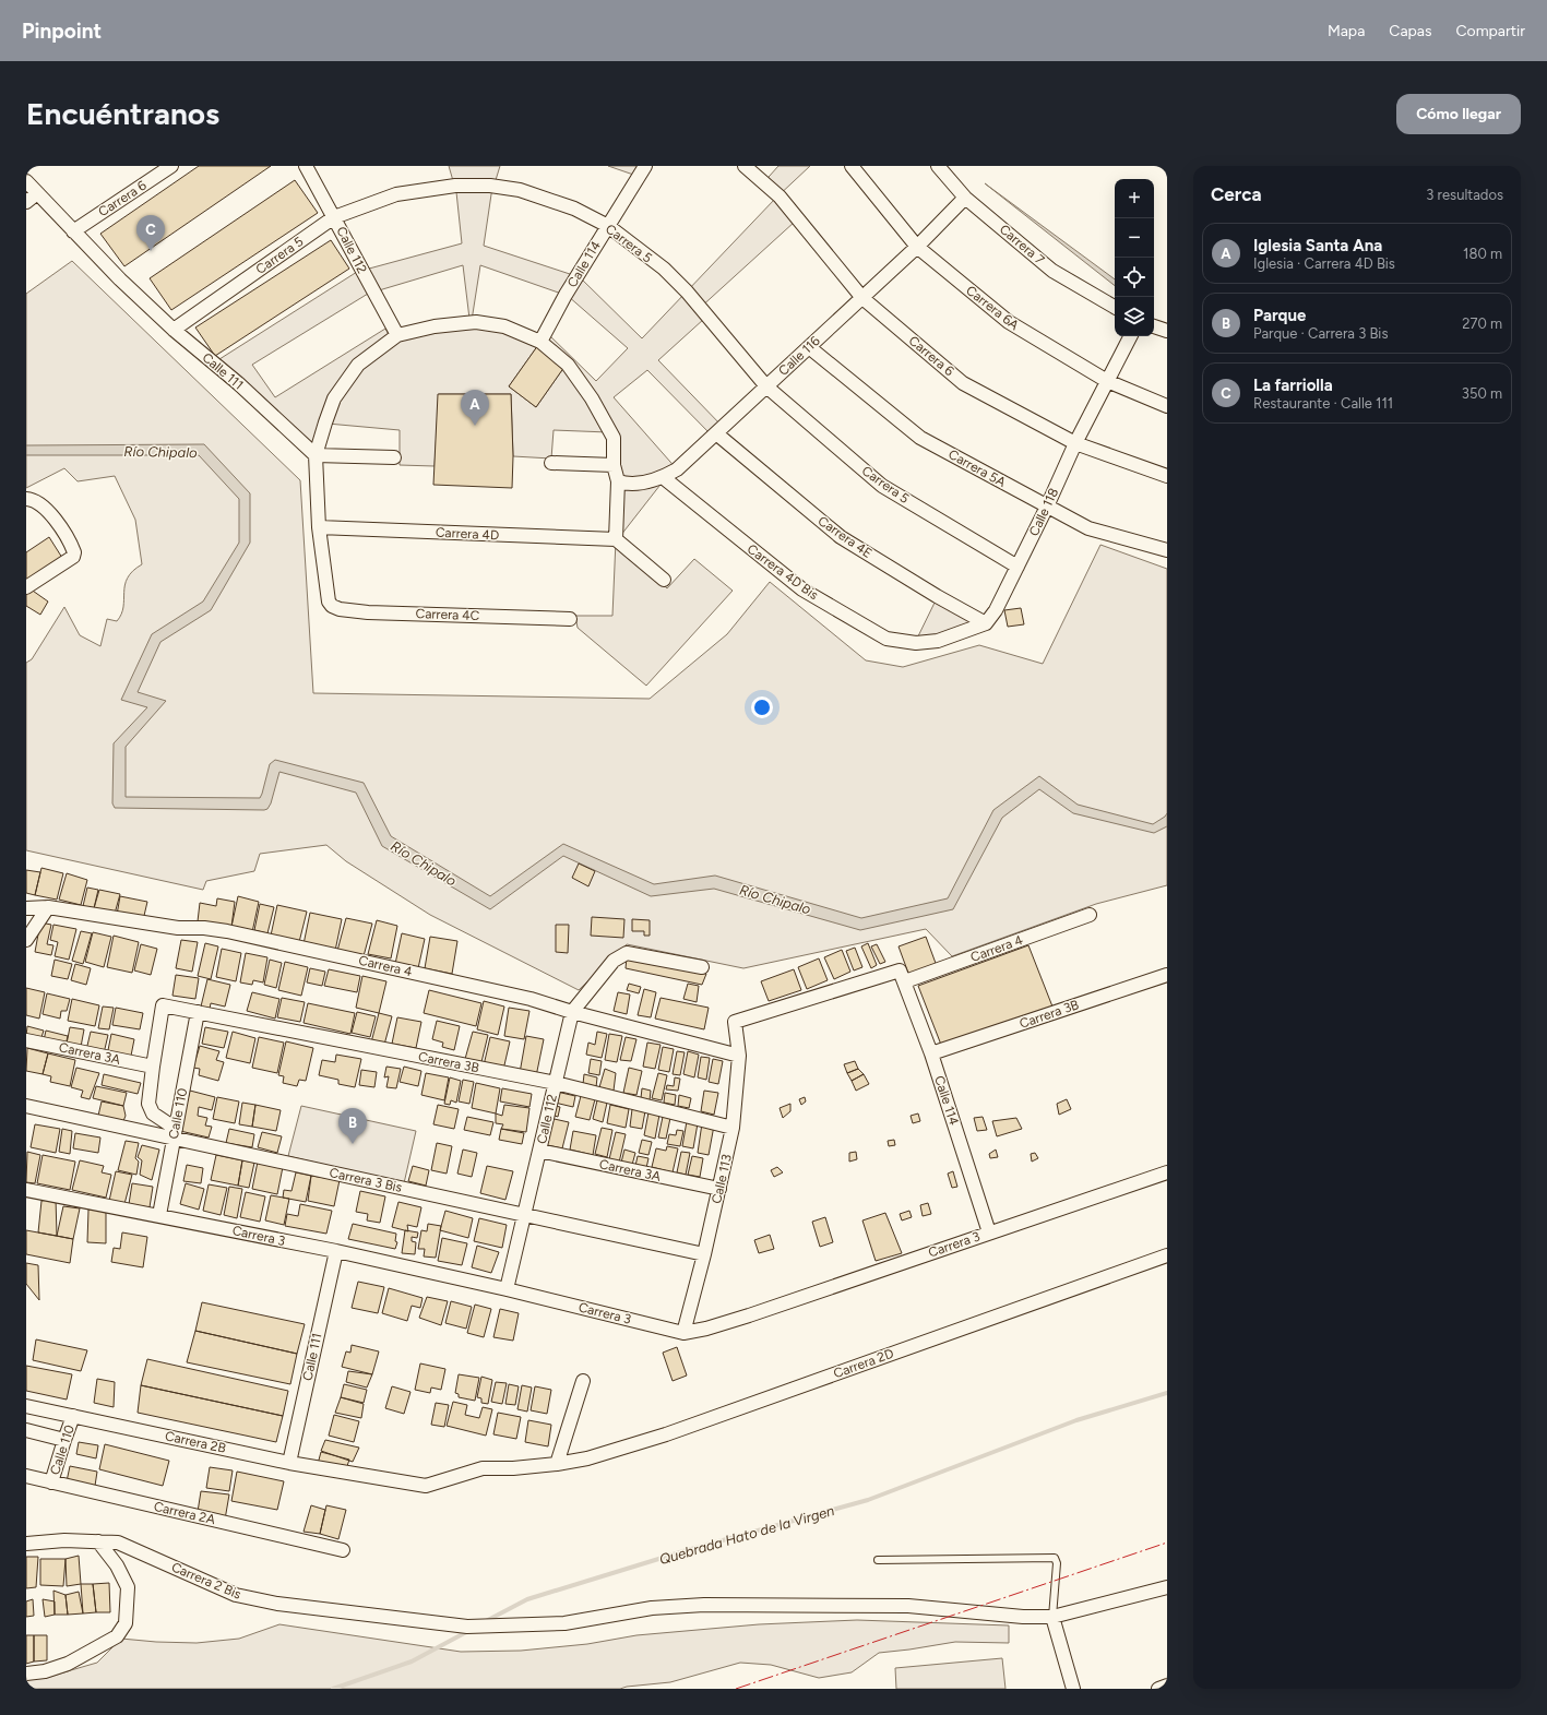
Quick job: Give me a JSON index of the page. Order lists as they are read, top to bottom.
{
  "streets": {
    "street": [
      "Carrera 6",
      "Carrera 5",
      "Carrera 7",
      "Calle 112",
      "Calle 114",
      "Carrera 6A",
      "Calle 116",
      "Calle 111",
      "Carrera 5A",
      "Calle 118",
      "Carrera 4D",
      "Carrera 4E",
      "Carrera 4D Bis",
      "Carrera 4C",
      "Carrera 4",
      "Carrera 3B",
      "Carrera 3A",
      "Calle 110",
      "Calle 113",
      "Carrera 3 Bis",
      "Carrera 3",
      "Carrera 2D",
      "Carrera 2B",
      "Carrera 2A",
      "Carrera 2 Bis"
    ]
  },
  "crossings": [
    ["Carrera 6", "Calle 116"],
    ["Carrera 6", "Calle 111"],
    ["Carrera 6", "Calle 118"],
    ["Carrera 5", "Calle 112"],
    ["Carrera 5", "Calle 114"],
    ["Carrera 5", "Calle 116"],
    ["Carrera 5", "Calle 111"],
    ["Carrera 5", "Calle 118"],
    ["Carrera 7", "Calle 116"],
    ["Calle 112", "Carrera 4"],
    ["Calle 112", "Carrera 3B"],
    ["Calle 112", "Carrera 3A"],
    ["Calle 112", "Carrera 3 Bis"],
    ["Calle 112", "Carrera 3"],
    ["Calle 114", "Carrera 4"],
    ["Calle 114", "Carrera 3B"],
    ["Calle 114", "Carrera 3"],
    ["Carrera 6A", "Calle 116"],
    ["Carrera 6A", "Calle 118"],
    ["Calle 116", "Carrera 5A"],
    ["Calle 116", "Carrera 4E"],
    ["Calle 116", "Carrera 4D Bis"],
    ["Calle 111", "Carrera 3"],
    ["Calle 111", "Carrera 2B"],
    ["Carrera 5A", "Calle 118"],
    ["Calle 118", "Carrera 4E"],
    ["Calle 118", "Carrera 4D Bis"],
    ["Carrera 4D", "Carrera 4C"],
    ["Carrera 4E", "Carrera 4D Bis"],
    ["Carrera 4", "Calle 113"],
    ["Carrera 3B", "Calle 110"],
    ["Carrera 3B", "Calle 113"],
    ["Carrera 3A", "Calle 110"],
    ["Carrera 3A", "Calle 113"],
    ["Calle 110", "Carrera 3 Bis"],
    ["Calle 110", "Carrera 3"],
    ["Calle 110", "Carrera 2B"],
    ["Calle 110", "Carrera 2A"],
    ["Calle 113", "Carrera 3 Bis"],
    ["Calle 113", "Carrera 3"],
    ["Carrera 2D", "Carrera 2B"]
  ],
  "water": ["Río Chipalo", "Quebrada Hato de la Virgen"],
  "page": {
    "header": "Pinpoint",
    "nav": ["Mapa", "Capas", "Compartir"],
    "buttons": "Cómo llegar",
    "title": "Encuéntranos",
    "heading": ["Cerca", "3 resultados"],
    "map_buttons": ["+", "−"],
    "pins": ["C", "A", "B"],
    "list": [
      {
        "mark": "A",
        "name": "Iglesia Santa Ana",
        "note": "Iglesia · Carrera 4D Bis",
        "value": "180 m"
      },
      {
        "mark": "B",
        "name": "Parque",
        "note": "Parque · Carrera 3 Bis",
        "value": "270 m"
      },
      {
        "mark": "C",
        "name": "La farriolla",
        "note": "Restaurante · Calle 111",
        "value": "350 m"
      }
    ]
  }
}
